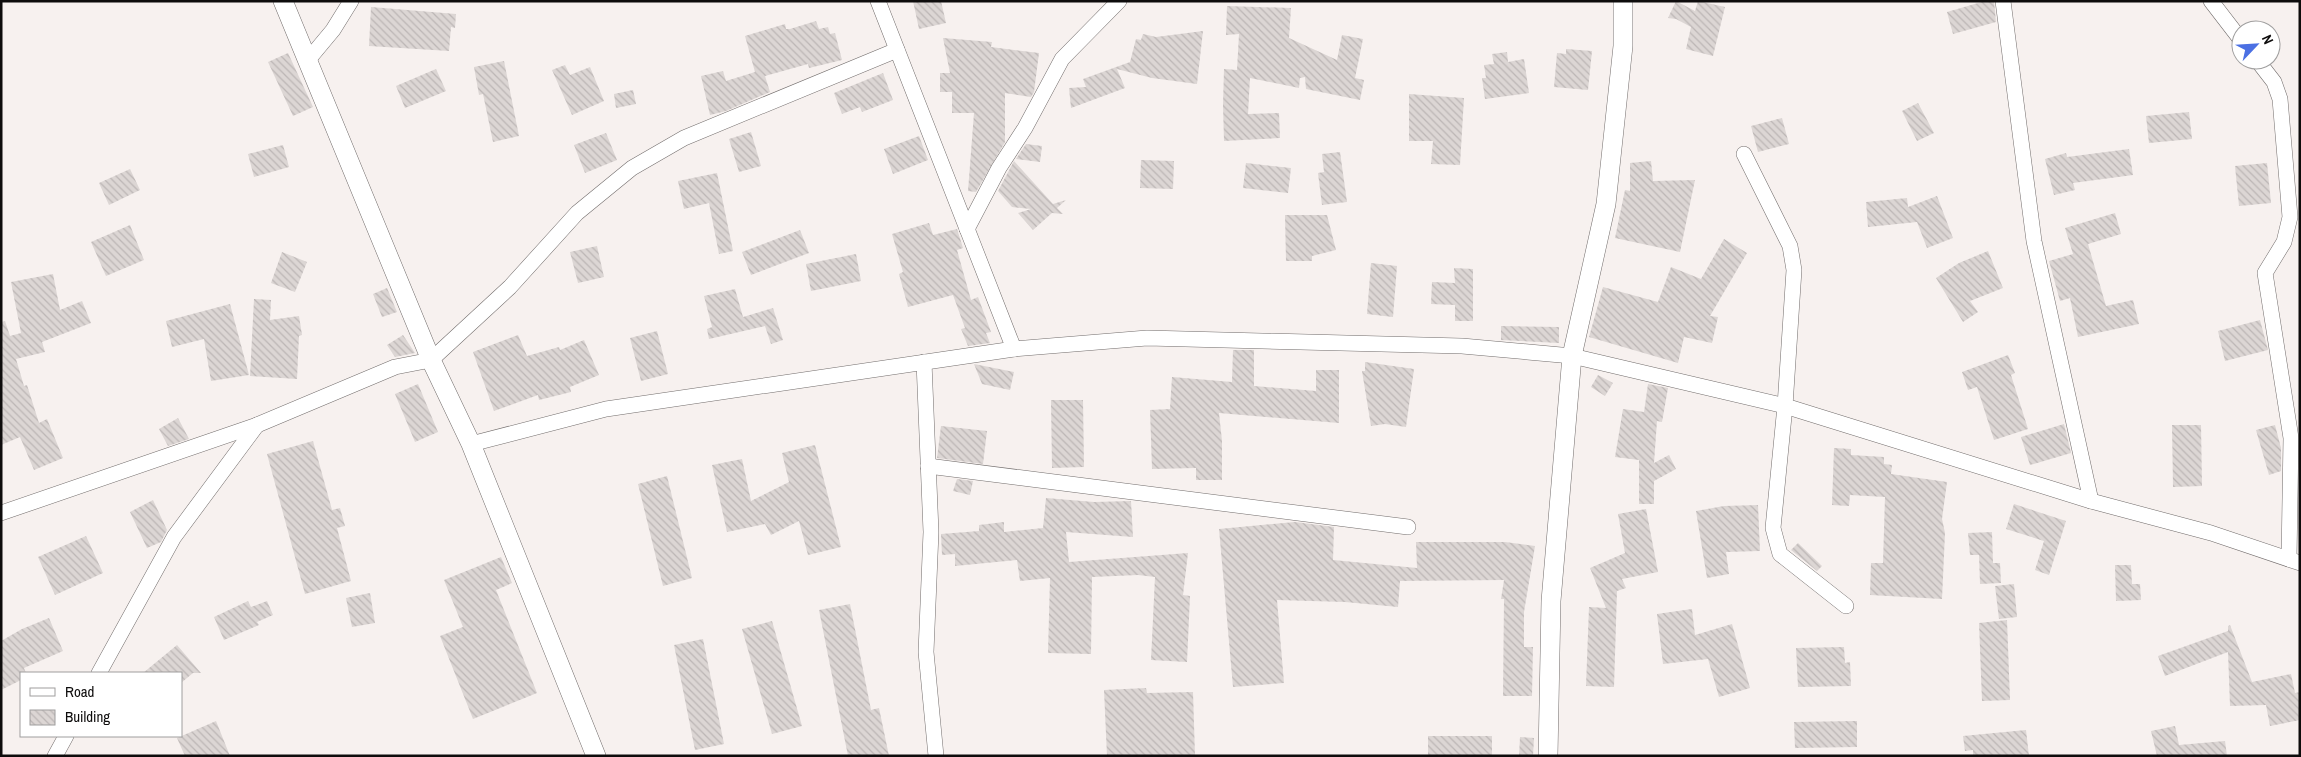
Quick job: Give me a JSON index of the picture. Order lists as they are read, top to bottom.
{
  "legend": ["Road", "Building"],
  "north": "top right"
}
